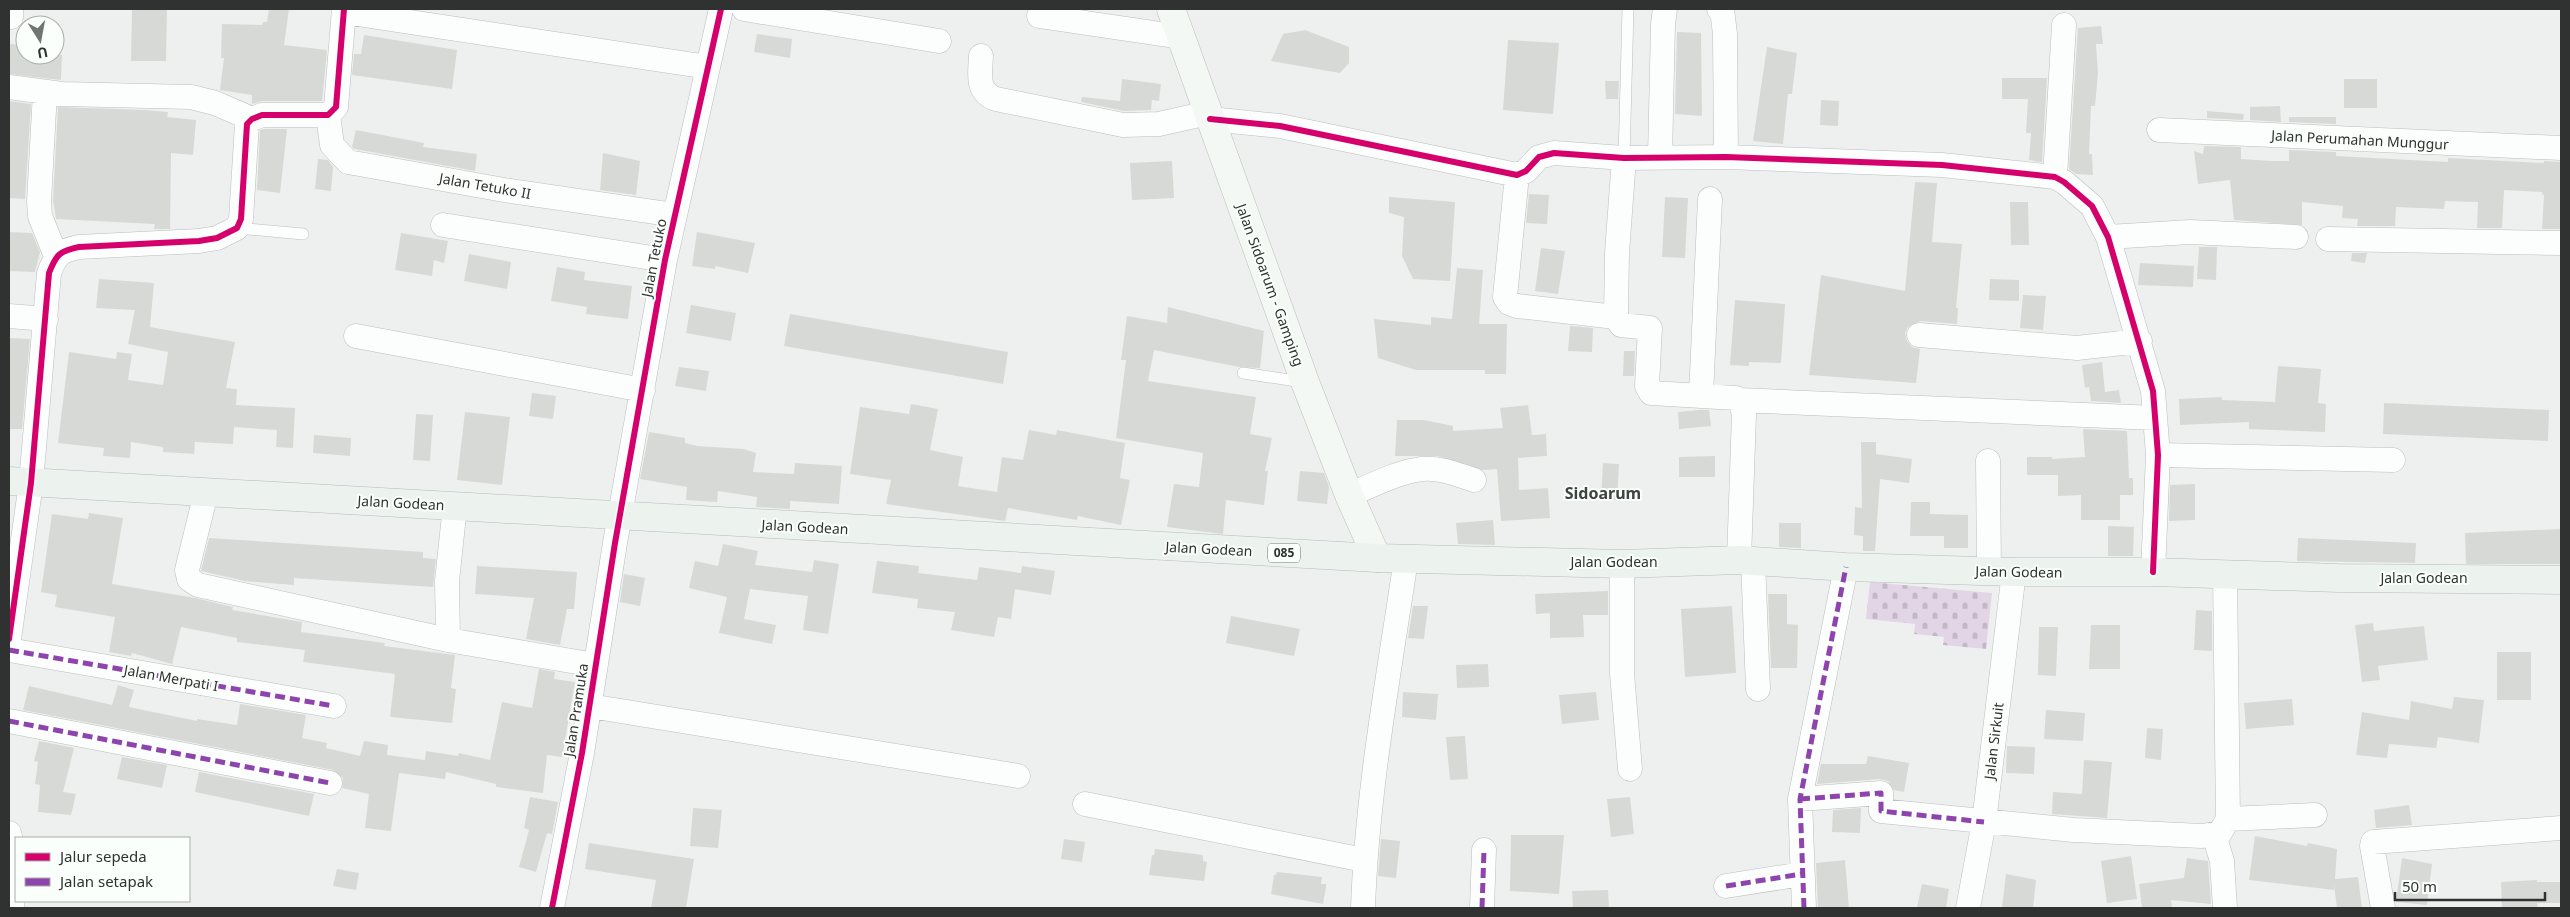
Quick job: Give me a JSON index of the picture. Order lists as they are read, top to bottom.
{
  "streets": {
    "main road": ["Jalan Sidoarum - Gamping", "Jalan Godean", "085"],
    "street": [
      "Jalan Perumahan Munggur",
      "Jalan Tetuko II",
      "Jalan Tetuko",
      "Jalan Merpati I",
      "Jalan Pramuka",
      "Jalan Sirkuit"
    ]
  },
  "crossings": [
    ["Jalan Tetuko II", "Jalan Tetuko"],
    ["Jalan Tetuko", "Jalan Godean"],
    ["Jalan Tetuko", "Jalan Pramuka"],
    ["Jalan Sidoarum - Gamping", "Jalan Godean"],
    ["Jalan Godean", "Jalan Pramuka"],
    ["Jalan Godean", "Jalan Sirkuit"]
  ],
  "districts": ["Sidoarum"],
  "legend": ["Jalur sepeda", "Jalan setapak"],
  "scale_bar": "50 m",
  "north": "bottom"
}
